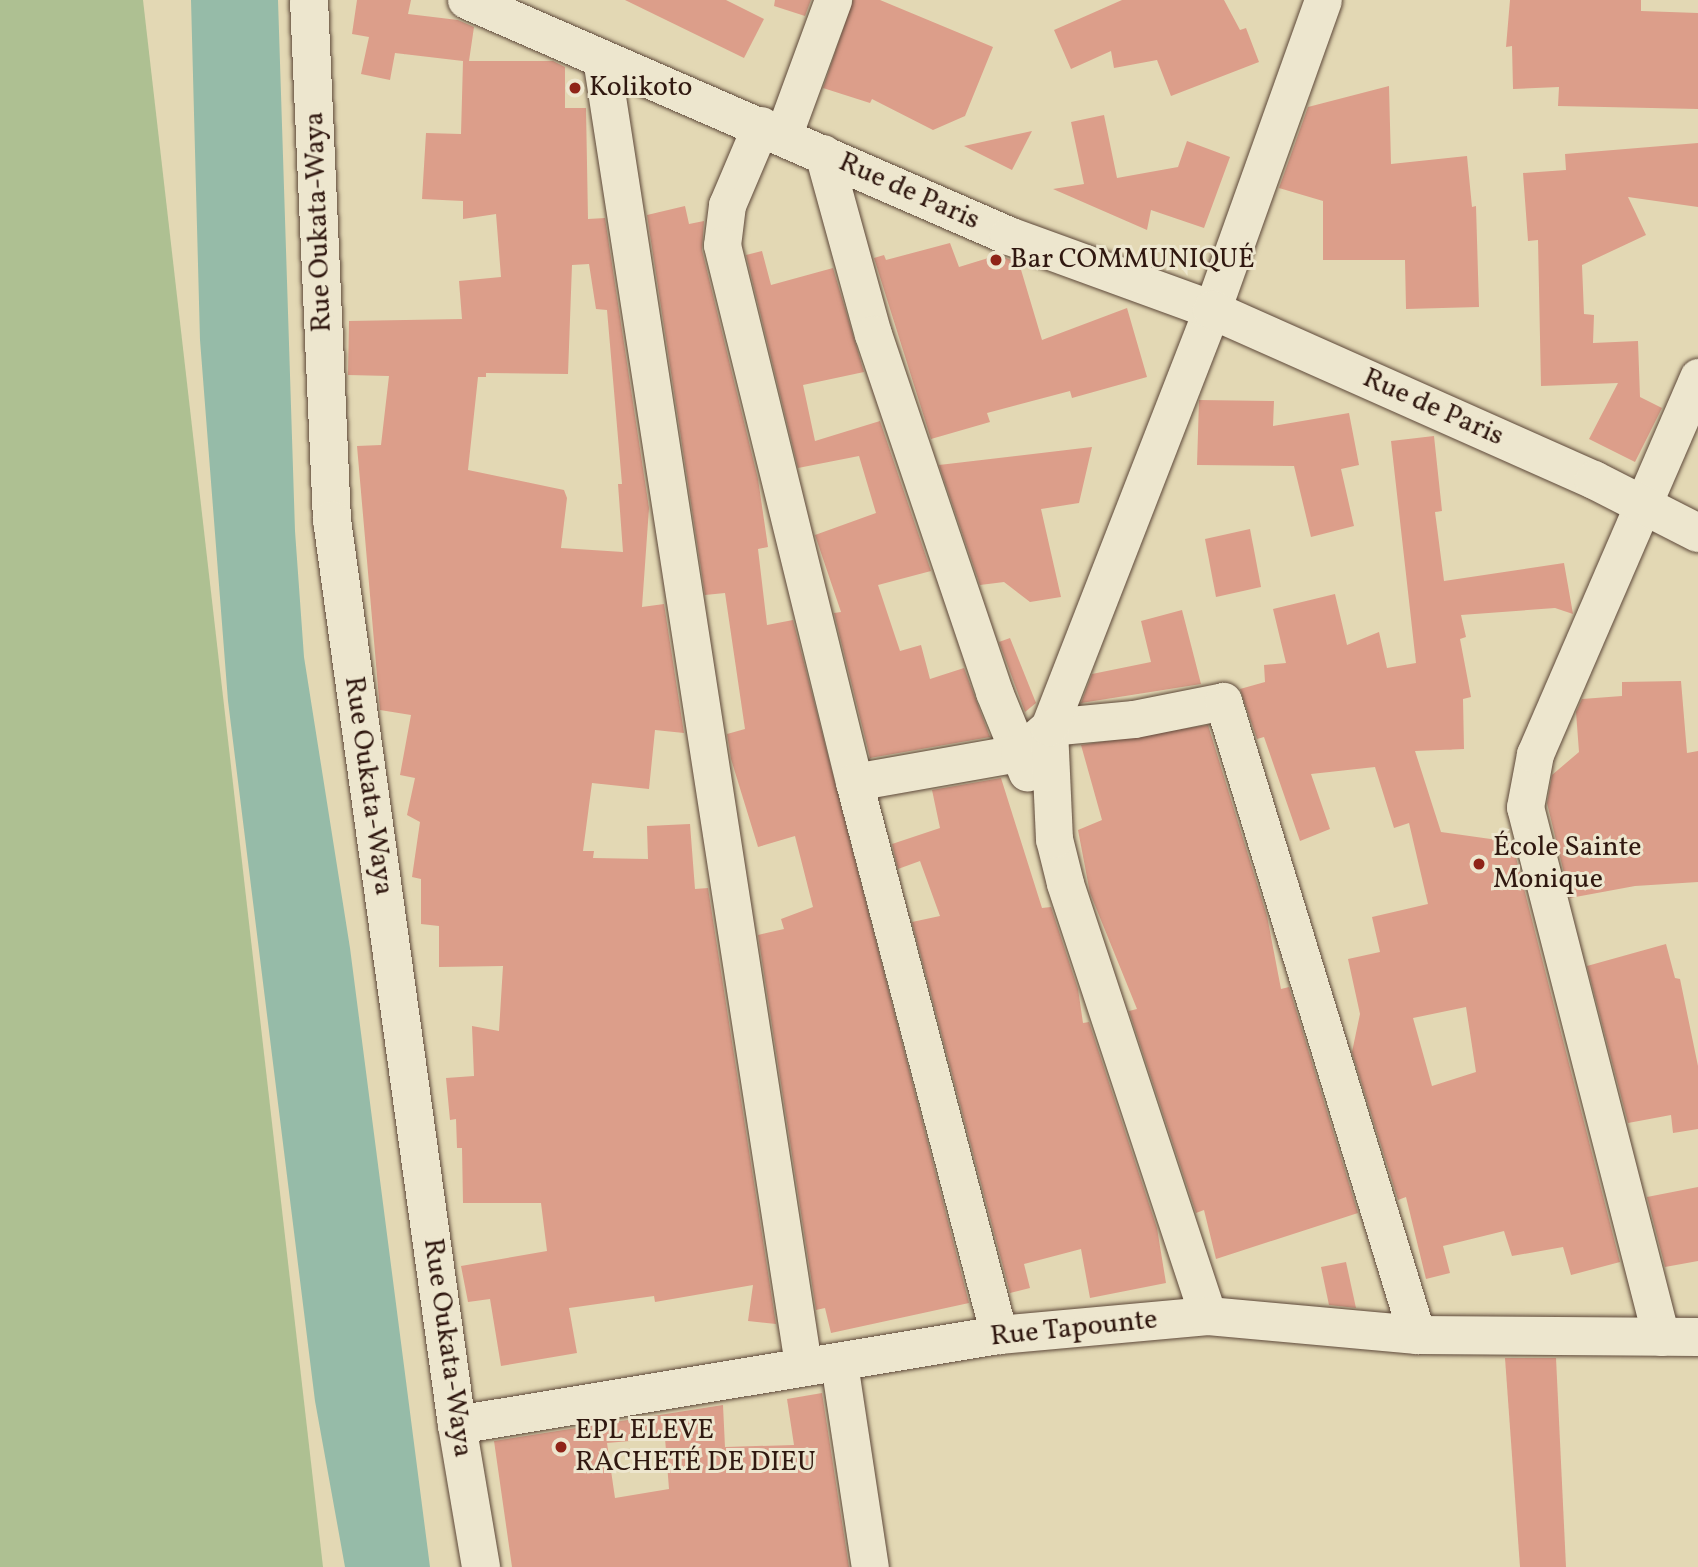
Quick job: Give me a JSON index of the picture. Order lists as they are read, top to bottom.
{
  "streets": {
    "street": ["Rue de Paris", "Rue Oukata-Waya", "Rue Tapounte"]
  },
  "crossings": [
    ["Rue Oukata-Waya", "Rue Tapounte"]
  ],
  "places": [
    "Kolikoto",
    "Bar COMMUNIQUÉ",
    "École Sainte Monique",
    "EPL ELEVE RACHETÉ DE DIEU"
  ]
}
